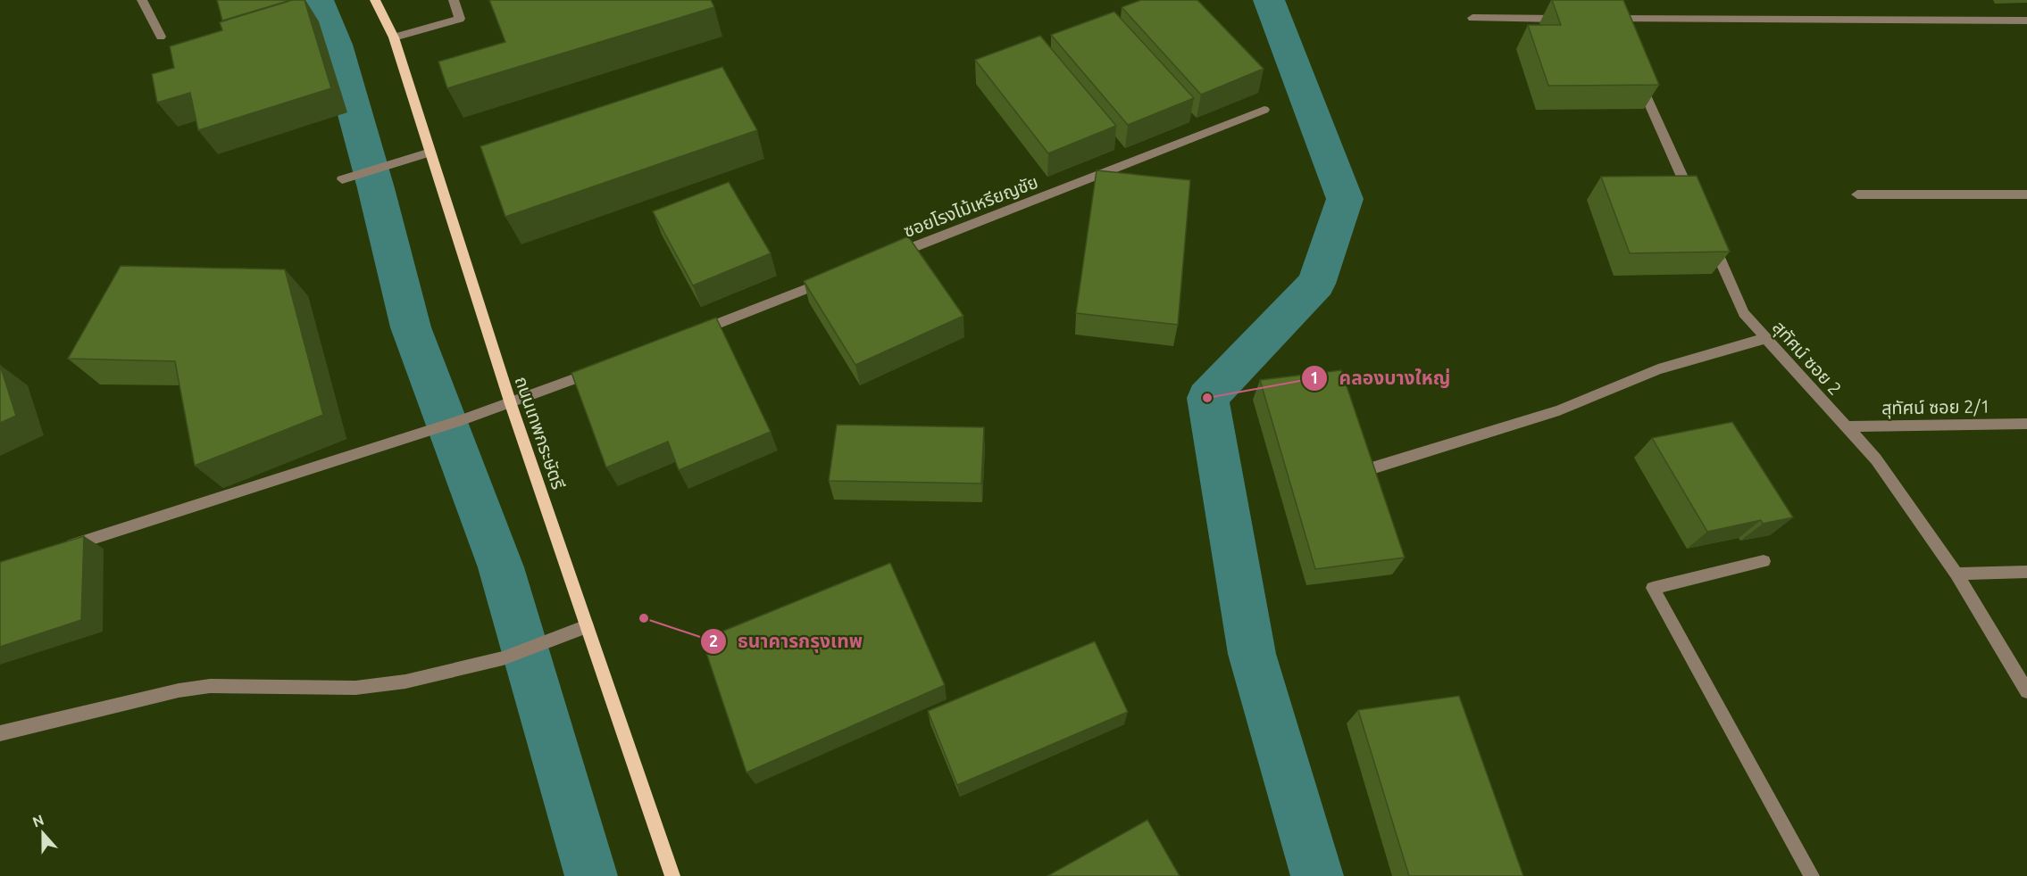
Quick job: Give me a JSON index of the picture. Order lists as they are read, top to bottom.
{
  "streets": {
    "main road": ["ถนนเทพกระษัตรี"],
    "street": ["ซอยโรงไม้เหรียญชัย", "สุทัศน์ ซอย 2", "สุทัศน์ ซอย 2/1"]
  },
  "crossings": [
    ["สุทัศน์ ซอย 2", "สุทัศน์ ซอย 2/1"]
  ],
  "places": ["คลองบางใหญ่", "ธนาคารกรุงเทพ"],
  "north": "top"
}
